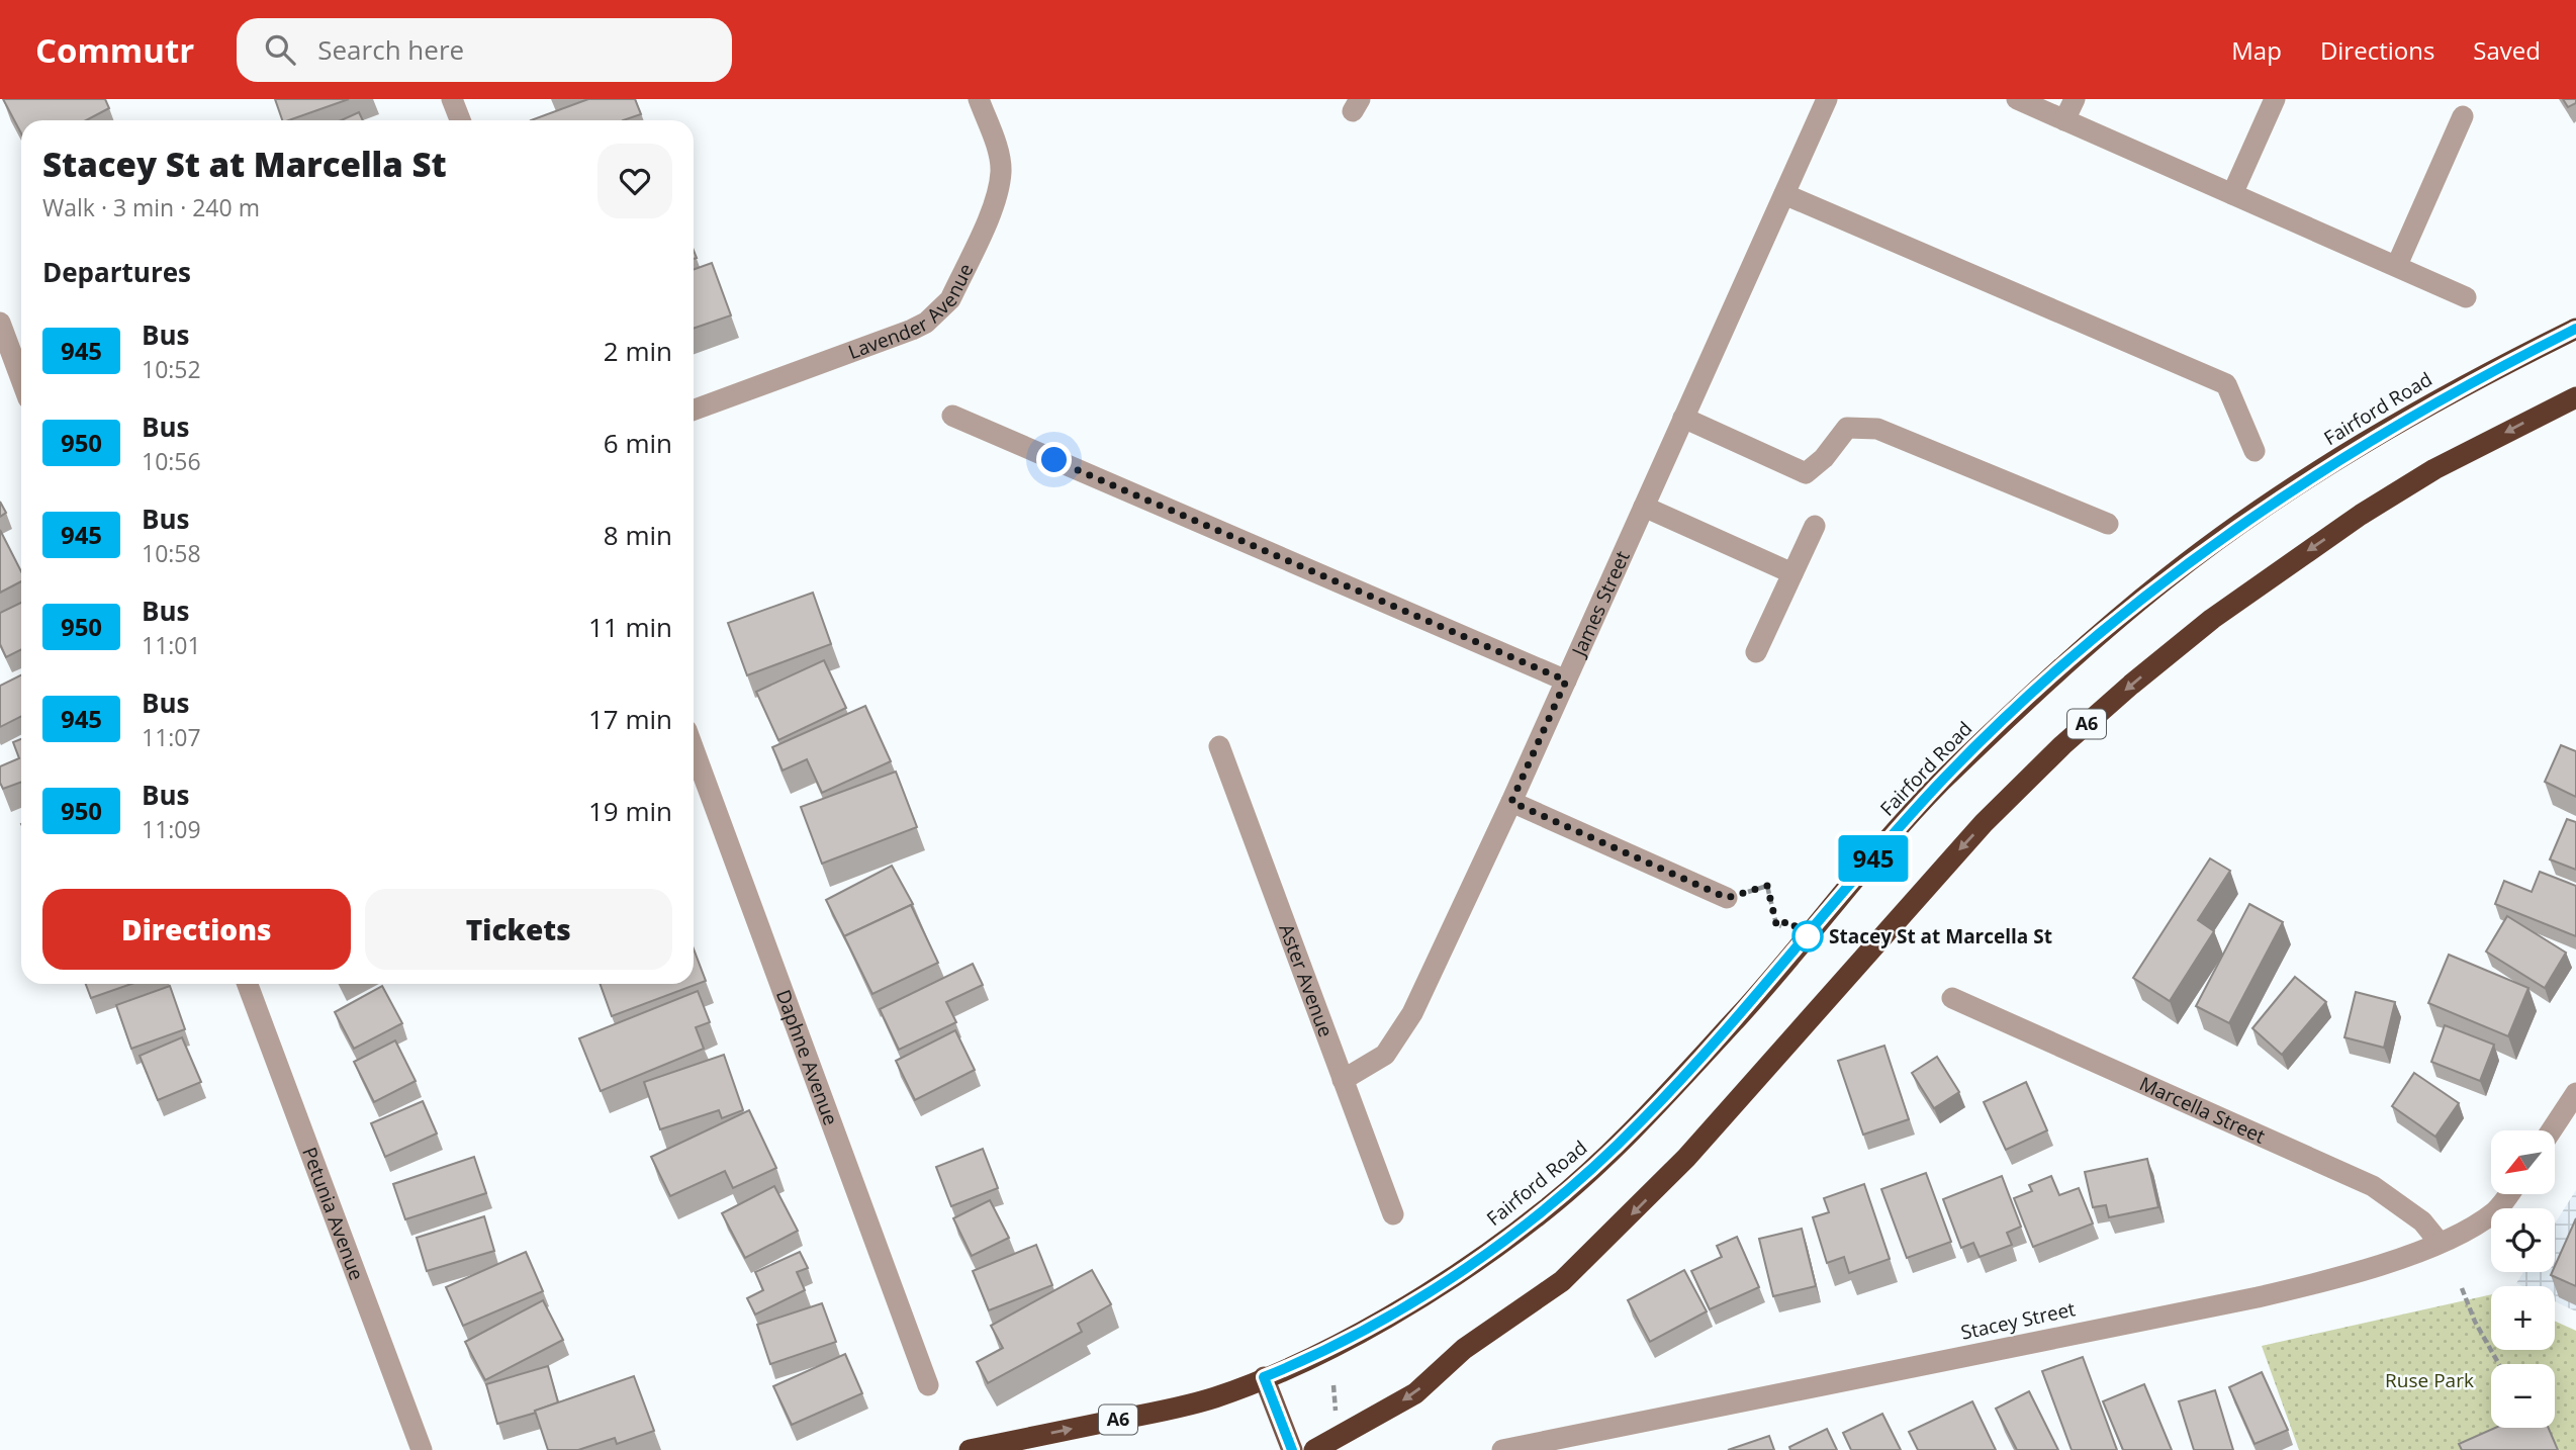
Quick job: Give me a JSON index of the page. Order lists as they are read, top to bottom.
{
  "streets": {
    "highway": ["Fairford Road", "A6"],
    "street": [
      "Lavender Avenue",
      "James Street",
      "Aster Avenue",
      "Daphne Avenue",
      "Marcella Street",
      "Petunia Avenue",
      "Stacey Street"
    ]
  },
  "crossings": [
    ["Fairford Road", "A6"],
    ["James Street", "Aster Avenue"],
    ["Marcella Street", "Stacey Street"]
  ],
  "parks": ["Ruse Park"],
  "places": ["Stacey St at Marcella St"],
  "lines": ["bus line 945"],
  "north": "bottom left",
  "page": {
    "header": "Commutr",
    "search": "Search here",
    "nav": ["Map", "Directions", "Saved"],
    "on_map": "945",
    "heading": [
      ["Stacey St at Marcella St", "Walk · 3 min · 240 m"],
      "Departures"
    ],
    "list": [
      {
        "mark": "945",
        "name": "Bus",
        "note": "10:52",
        "value": "2 min"
      },
      {
        "mark": "950",
        "name": "Bus",
        "note": "10:56",
        "value": "6 min"
      },
      {
        "mark": "945",
        "name": "Bus",
        "note": "10:58",
        "value": "8 min"
      },
      {
        "mark": "950",
        "name": "Bus",
        "note": "11:01",
        "value": "11 min"
      },
      {
        "mark": "945",
        "name": "Bus",
        "note": "11:07",
        "value": "17 min"
      },
      {
        "mark": "950",
        "name": "Bus",
        "note": "11:09",
        "value": "19 min"
      }
    ],
    "buttons": ["Directions", "Tickets"],
    "map_buttons": ["+", "−"]
  }
}
